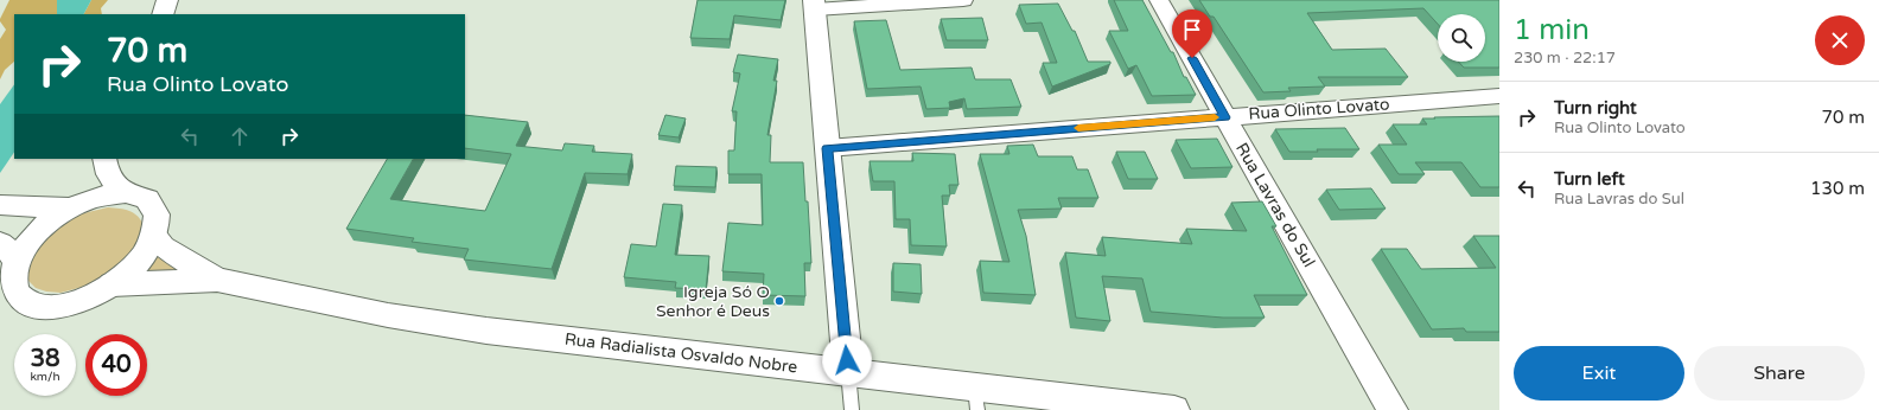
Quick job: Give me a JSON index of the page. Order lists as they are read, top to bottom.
{
  "streets": {
    "street": ["Rua Olinto Lovato", "Rua Lavras do Sul", "Rua Radialista Osvaldo Nobre"]
  },
  "crossings": [
    ["Rua Olinto Lovato", "Rua Lavras do Sul"]
  ],
  "places": ["Igreja Só O Senhor é Deus"],
  "page": {
    "heading": ["1 min", "230 m · 22:17"],
    "turn": ["70 m", "Rua Olinto Lovato"],
    "list": [
      {
        "name": "Turn right",
        "note": "Rua Olinto Lovato",
        "value": "70 m"
      },
      {
        "name": "Turn left",
        "note": "Rua Lavras do Sul",
        "value": "130 m"
      }
    ],
    "speed": "38 km/h",
    "limit": "40",
    "buttons": ["Exit", "Share"]
  }
}
